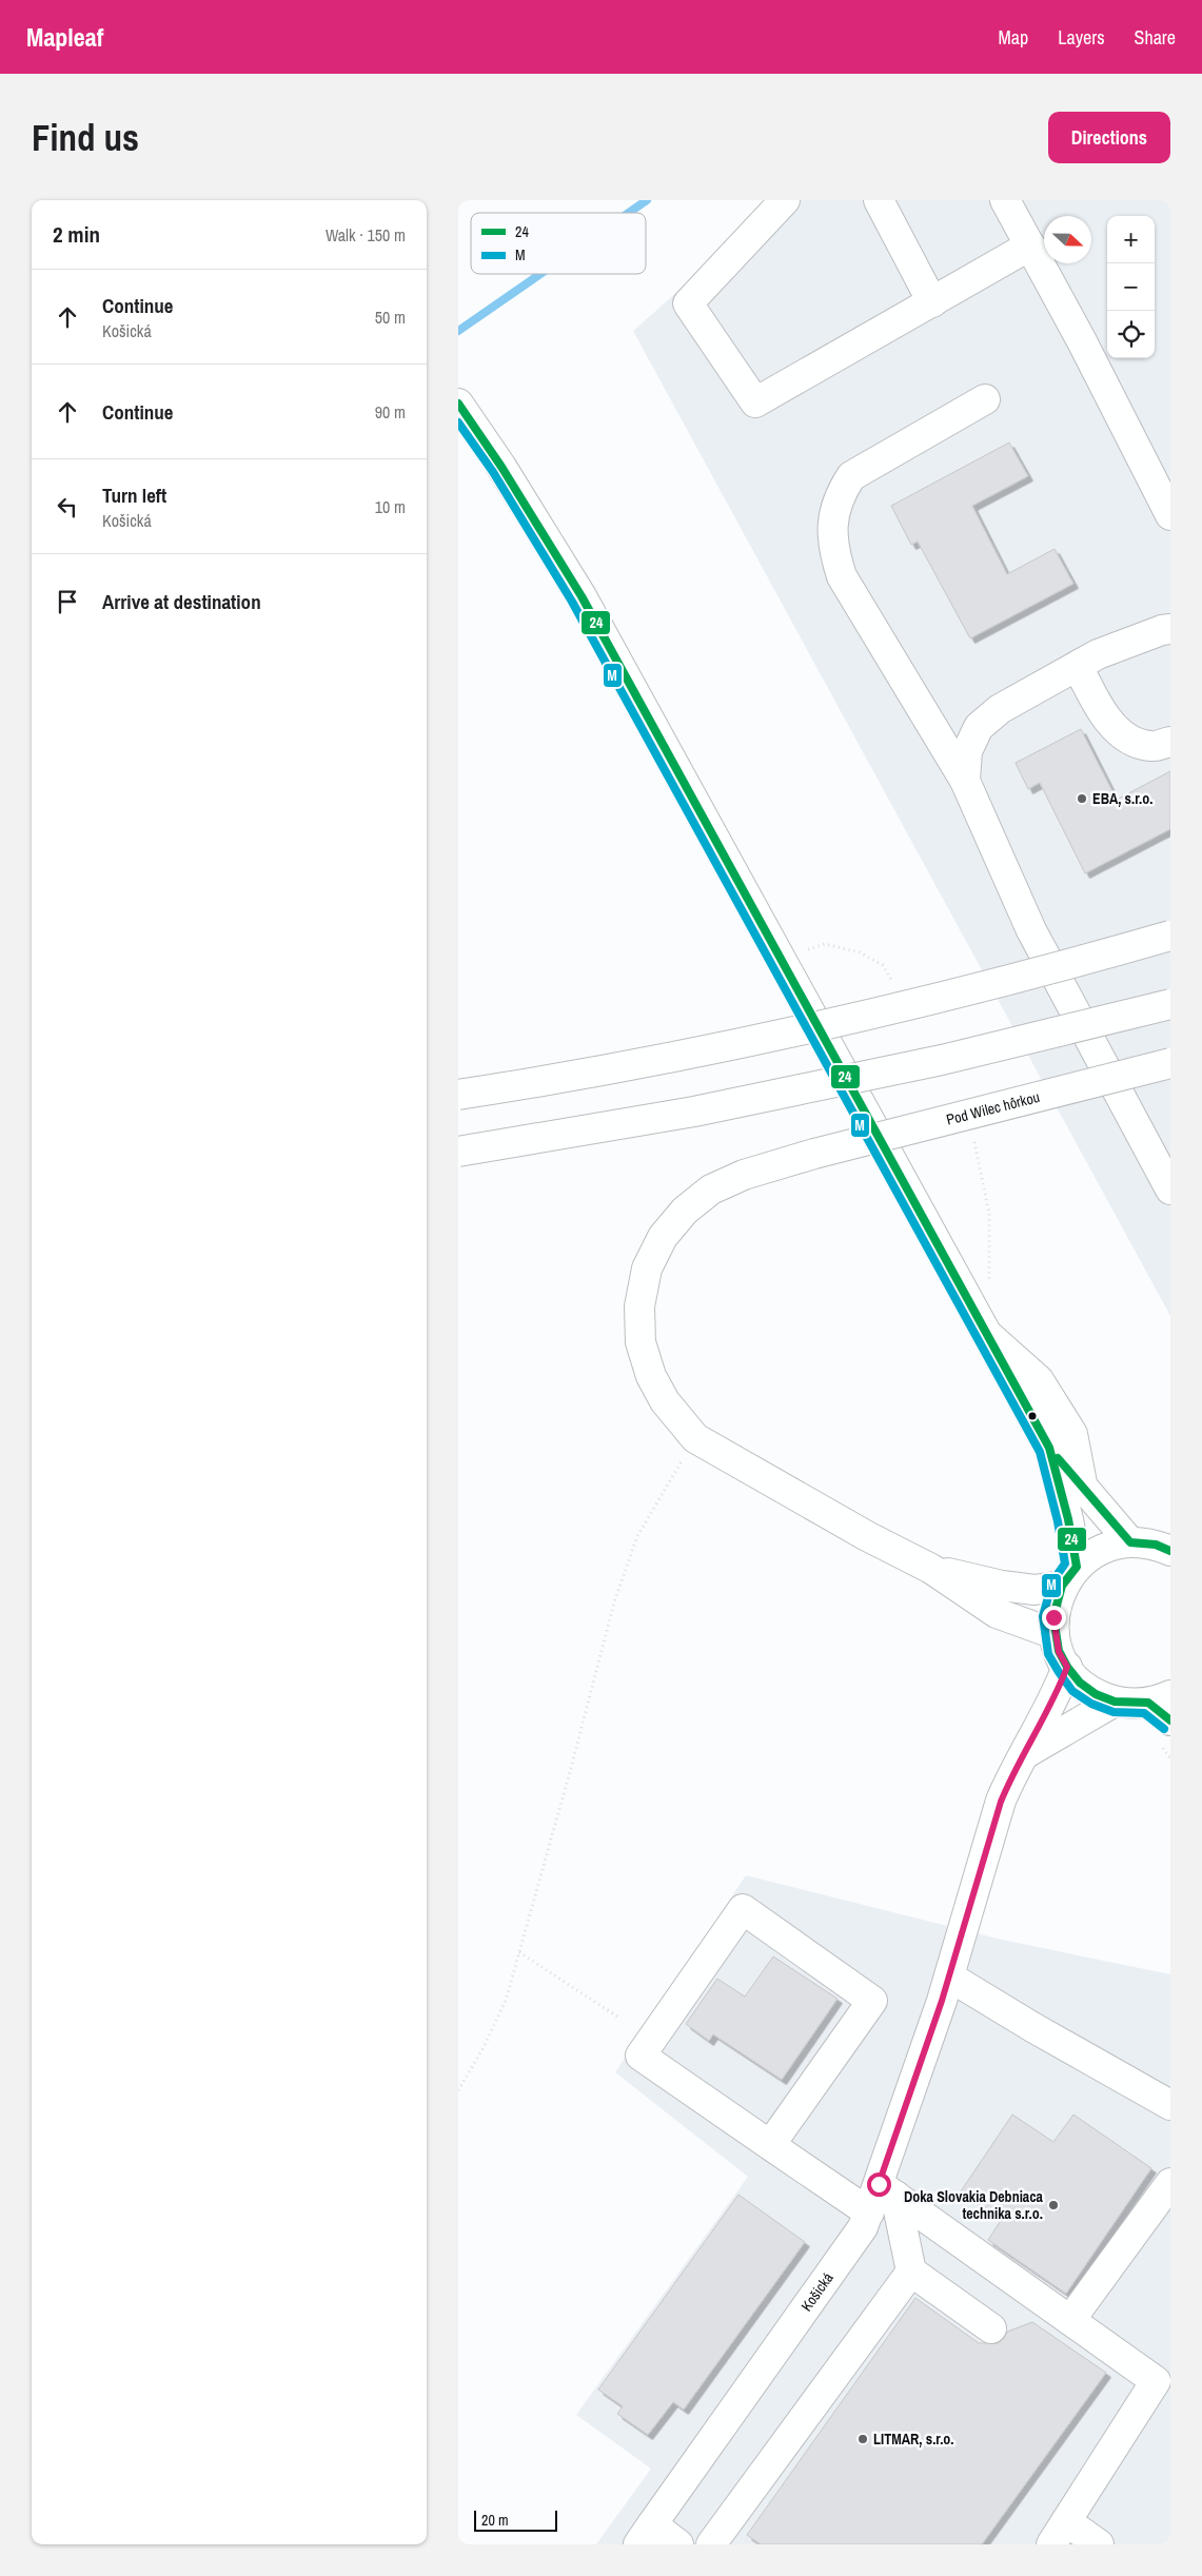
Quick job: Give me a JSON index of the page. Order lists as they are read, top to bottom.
{
  "streets": {
    "main road": ["Pod Wilec hôrkou", "Košická"]
  },
  "places": ["EBA, s.r.o.", "Doka Slovakia Debniaca technika s.r.o.", "LITMAR, s.r.o."],
  "lines": ["transit line 24", "transit line M"],
  "legend": ["24", "M"],
  "scale_bar": "20 m",
  "north": "right",
  "page": {
    "header": "Mapleaf",
    "nav": ["Map", "Layers", "Share"],
    "buttons": "Directions",
    "title": "Find us",
    "heading": ["2 min", "Walk · 150 m"],
    "map_buttons": ["+", "−"],
    "list": [
      ["Continue", "Košická", "50 m"],
      ["Continue", "90 m"],
      ["Turn left", "Košická", "10 m"],
      "Arrive at destination"
    ],
    "scale": "20 m"
  }
}
